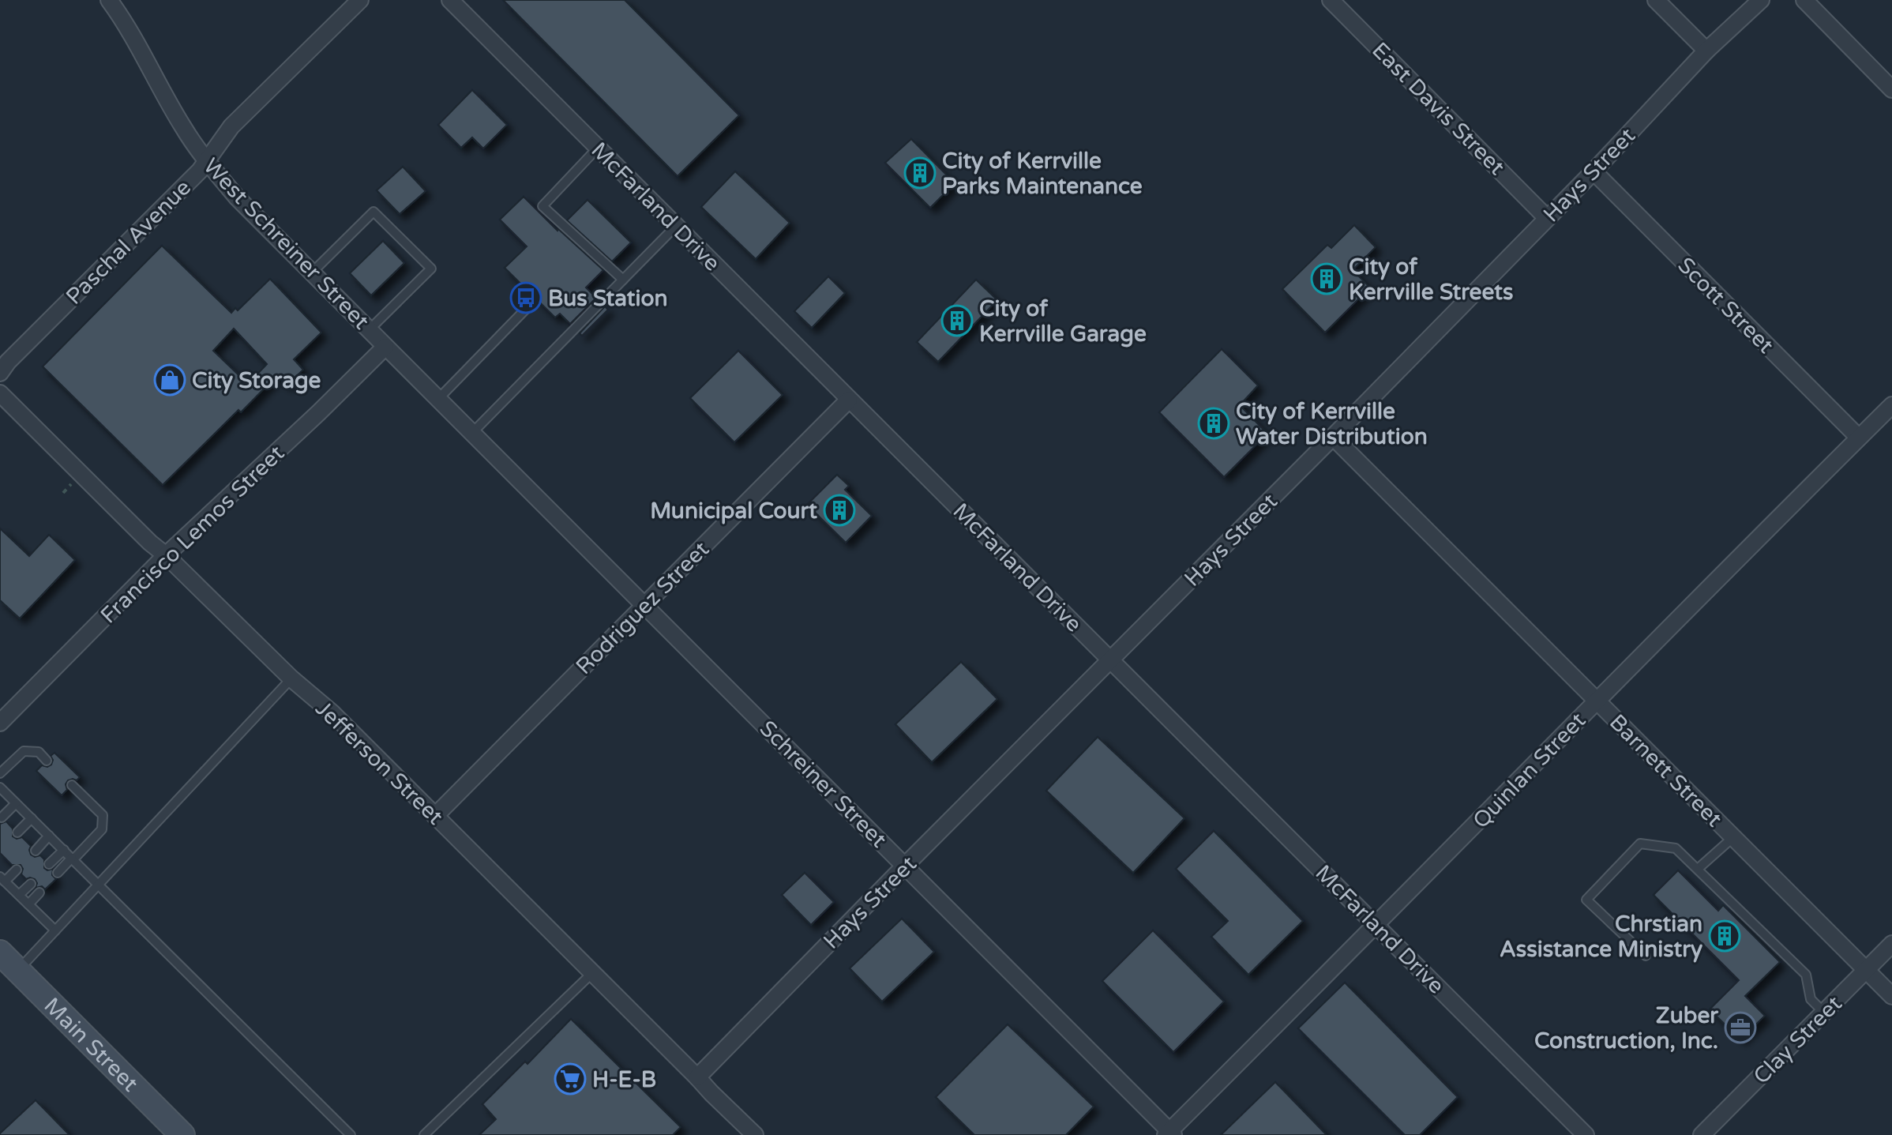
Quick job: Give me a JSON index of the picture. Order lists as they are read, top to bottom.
{
  "streets": {
    "main road": ["Main Street"],
    "street": [
      "East Davis Street",
      "Hays Street",
      "McFarland Drive",
      "Paschal Avenue",
      "West Schreiner Street",
      "Scott Street",
      "Francisco Lemos Street",
      "Rodriguez Street",
      "Jefferson Street",
      "Quinlan Street",
      "Barnett Street",
      "Schreiner Street",
      "Clay Street"
    ]
  },
  "crossings": [
    ["East Davis Street", "Hays Street"],
    ["Hays Street", "McFarland Drive"],
    ["Hays Street", "Scott Street"],
    ["Hays Street", "Jefferson Street"],
    ["Hays Street", "Barnett Street"],
    ["Hays Street", "Schreiner Street"],
    ["McFarland Drive", "Rodriguez Street"],
    ["McFarland Drive", "Quinlan Street"],
    ["Paschal Avenue", "West Schreiner Street"],
    ["West Schreiner Street", "Francisco Lemos Street"],
    ["West Schreiner Street", "Schreiner Street"],
    ["Scott Street", "Quinlan Street"],
    ["Francisco Lemos Street", "Jefferson Street"],
    ["Rodriguez Street", "Jefferson Street"],
    ["Rodriguez Street", "Schreiner Street"],
    ["Quinlan Street", "Barnett Street"],
    ["Quinlan Street", "Schreiner Street"],
    ["Barnett Street", "Clay Street"]
  ],
  "places": {
    "building": [
      "City of Kerrville Parks Maintenance",
      "City of Kerrville Streets",
      "City of Kerrville Garage",
      "City of Kerrville Water Distribution",
      "Municipal Court",
      "Chrstian Assistance Ministry"
    ],
    "bus stop": ["Bus Station"],
    "shop": ["City Storage"],
    "office": ["Zuber Construction, Inc."],
    "supermarket": ["H-E-B"]
  }
}
